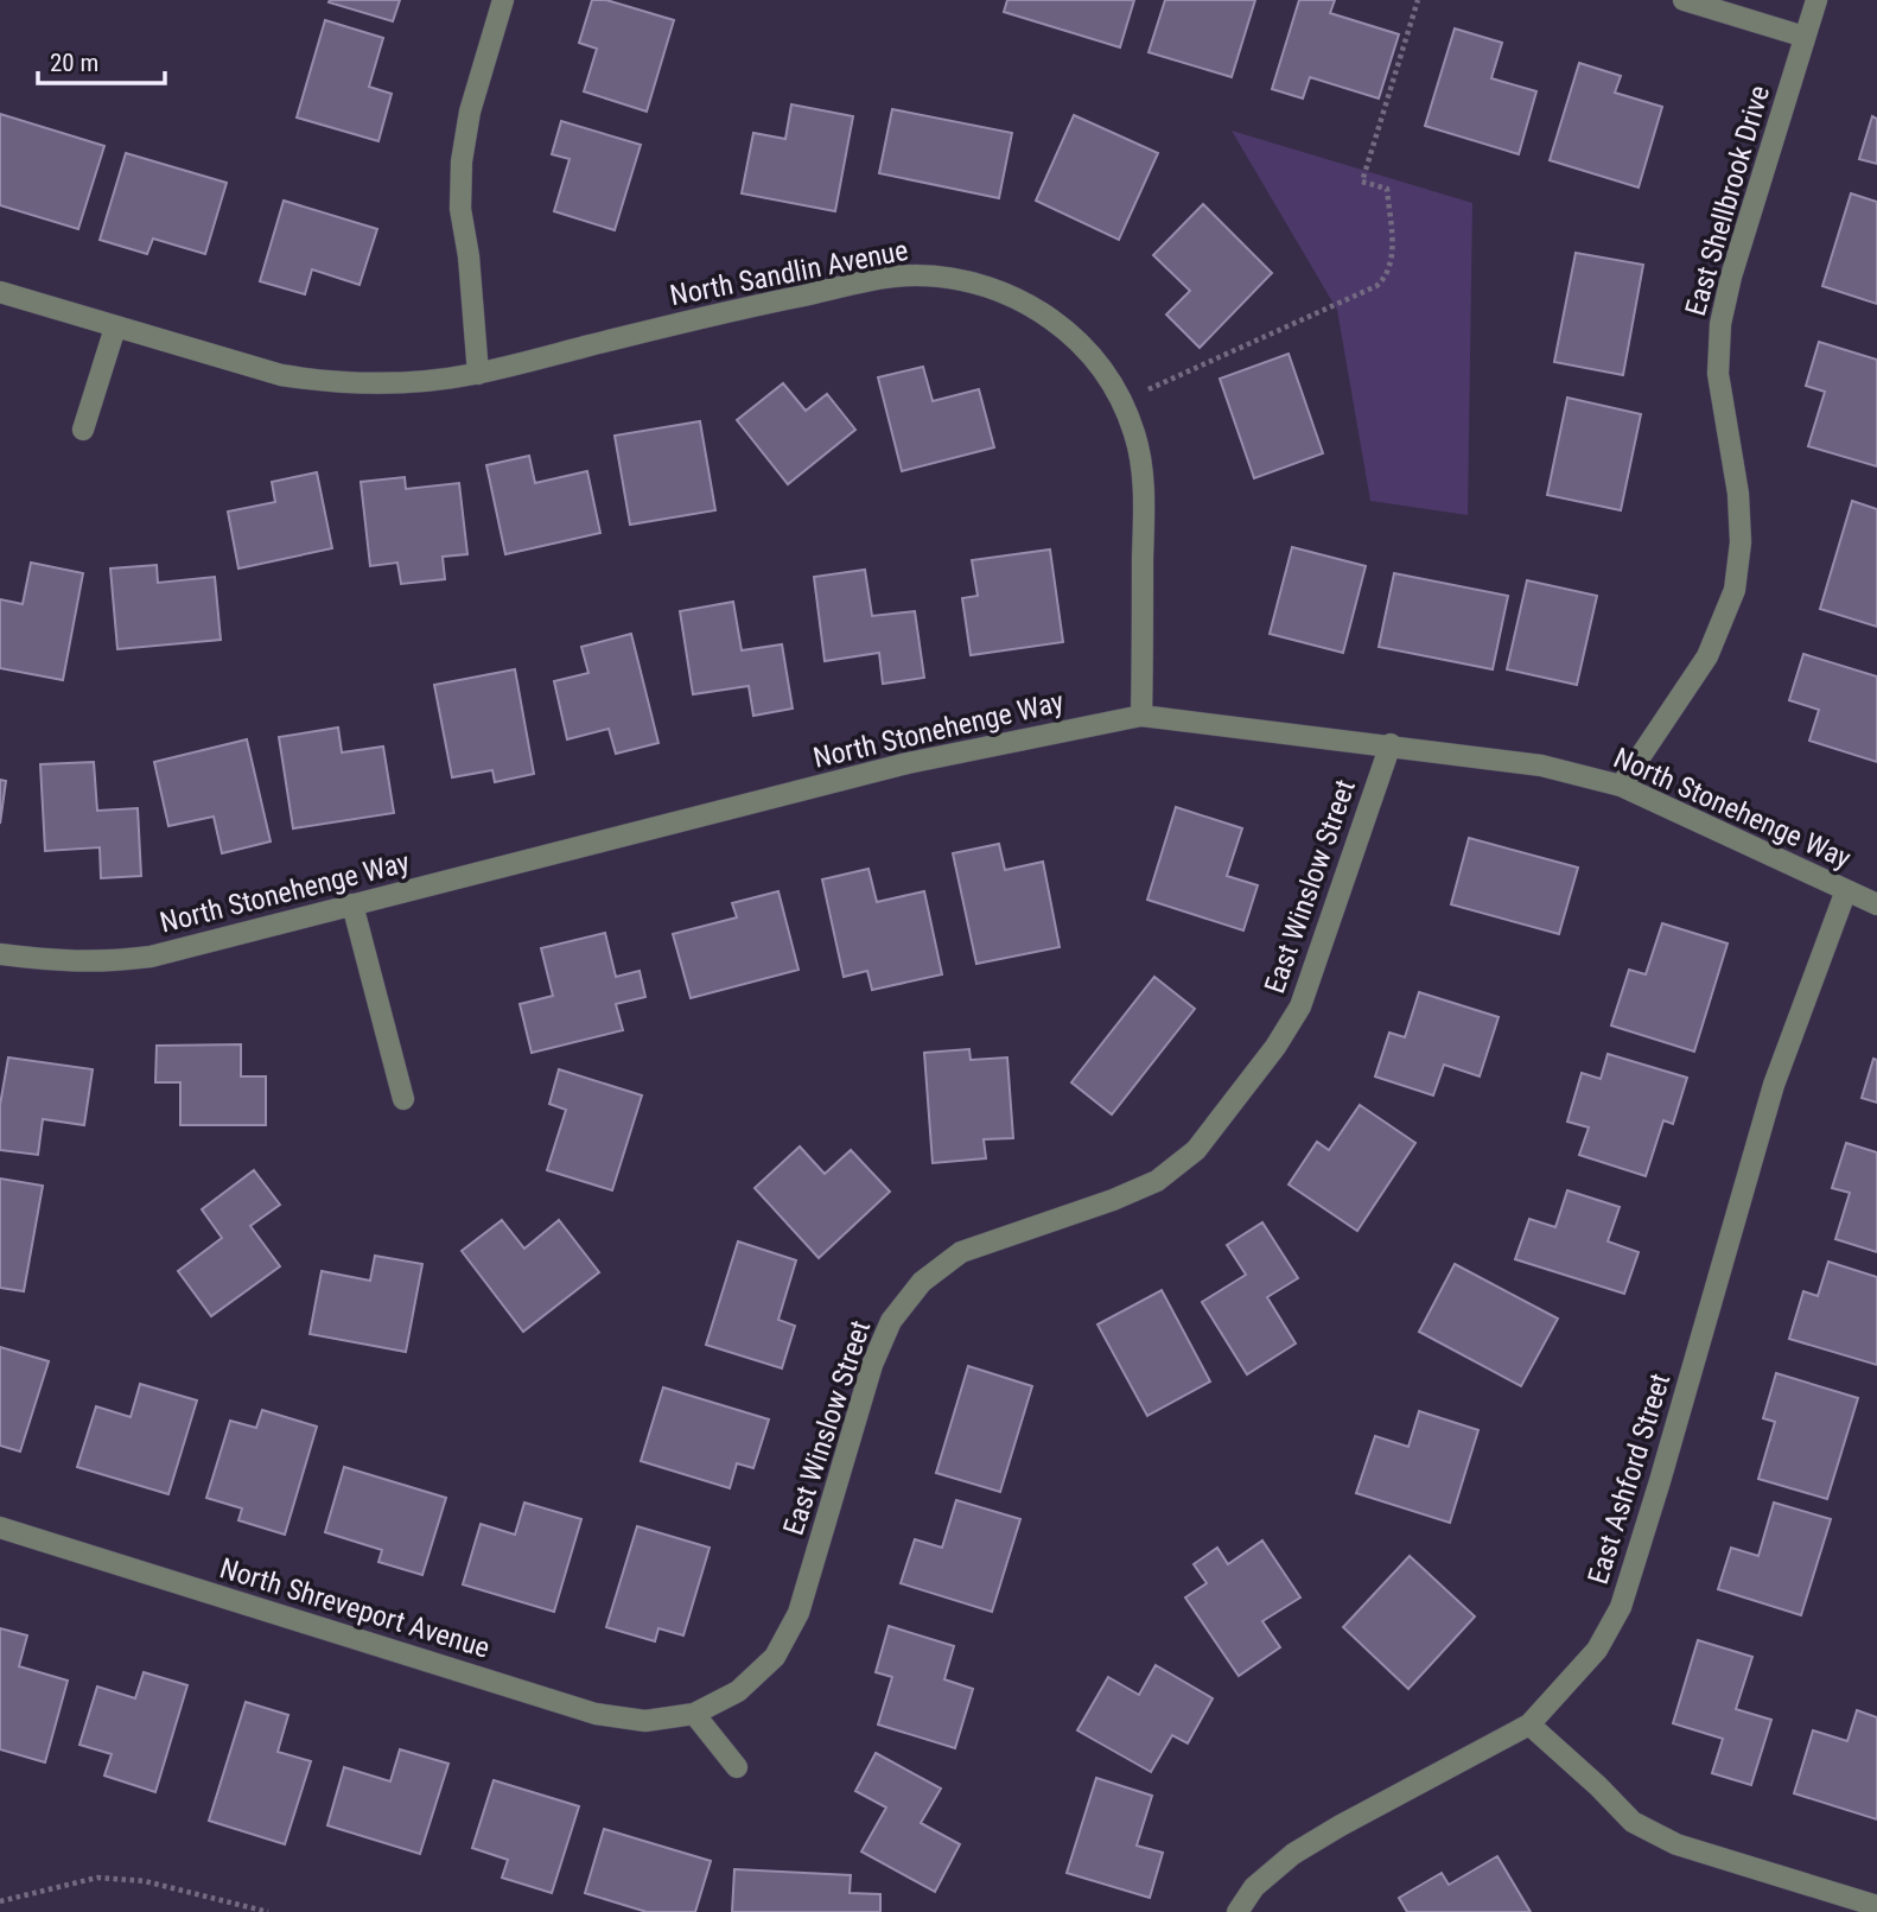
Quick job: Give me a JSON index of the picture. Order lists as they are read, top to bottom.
{
  "streets": {
    "street": [
      "East Shellbrook Drive",
      "North Sandlin Avenue",
      "North Stonehenge Way",
      "East Winslow Street",
      "East Ashford Street",
      "North Shreveport Avenue"
    ]
  },
  "crossings": [
    ["East Shellbrook Drive", "North Stonehenge Way"],
    ["North Sandlin Avenue", "North Stonehenge Way"],
    ["North Stonehenge Way", "East Winslow Street"],
    ["North Stonehenge Way", "East Ashford Street"],
    ["East Winslow Street", "North Shreveport Avenue"]
  ],
  "scale_bar": "20 m"
}
